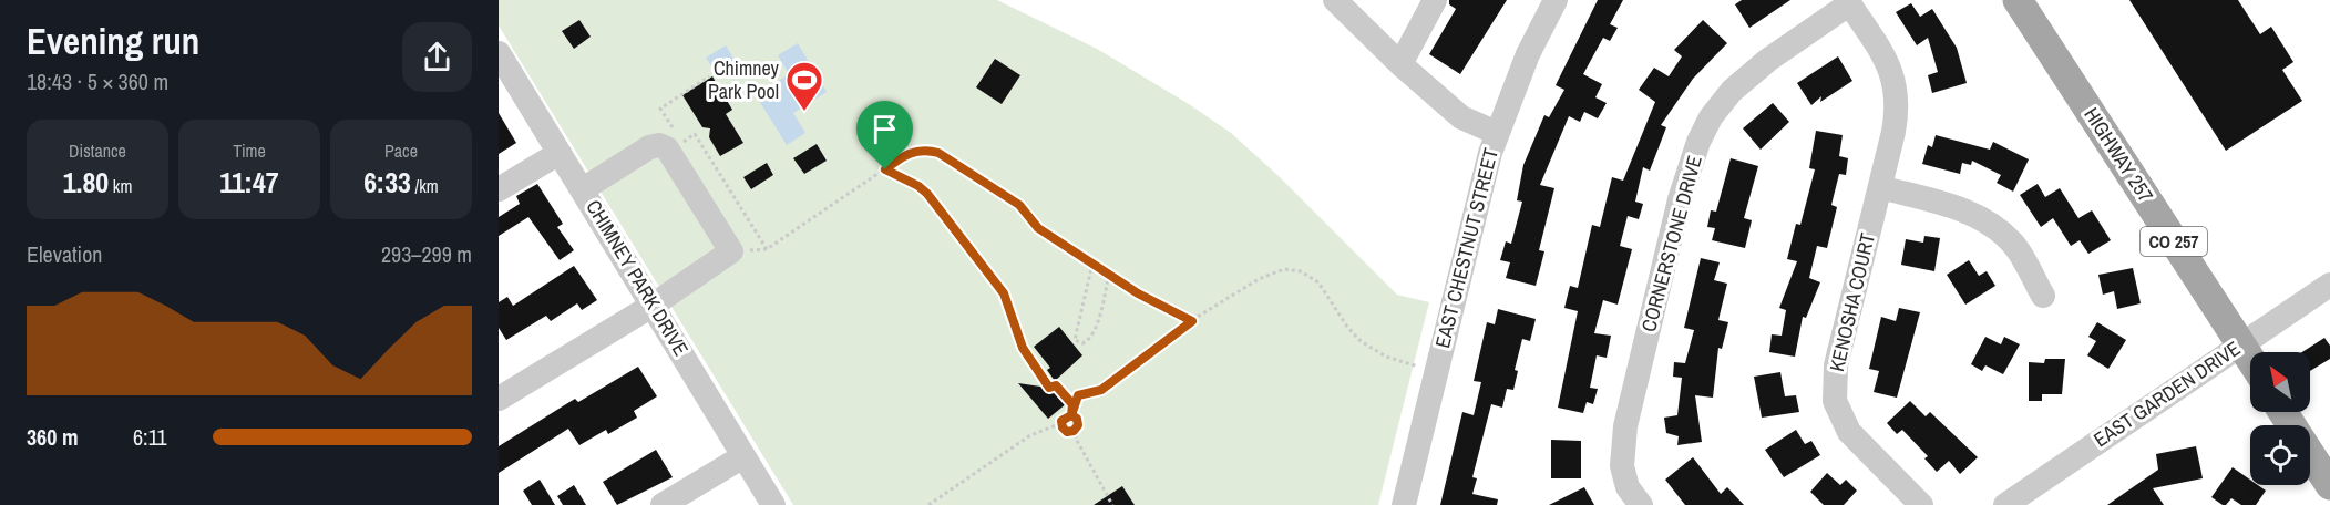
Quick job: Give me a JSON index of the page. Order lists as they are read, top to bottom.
{
  "streets": {
    "main road": ["HIGHWAY 257", "CO 257"],
    "street": [
      "CORNERSTONE DRIVE",
      "EAST CHESTNUT STREET",
      "CHIMNEY PARK DRIVE",
      "KENOSHA COURT",
      "EAST GARDEN DRIVE"
    ]
  },
  "crossings": [
    ["HIGHWAY 257", "EAST GARDEN DRIVE"],
    ["CORNERSTONE DRIVE", "KENOSHA COURT"]
  ],
  "places": {
    "sports": ["Chimney Park Pool"]
  },
  "north": "top left",
  "page": {
    "heading": ["Evening run", "18:43 · 5 × 360 m"],
    "stats": [
      ["Distance", "1.80 km"],
      ["Time", "11:47"],
      ["Pace", "6:33 /km"]
    ],
    "chart": ["Elevation", "293–299 m"],
    "list": [
      {
        "name": "360 m",
        "note": "6:11"
      }
    ]
  }
}
